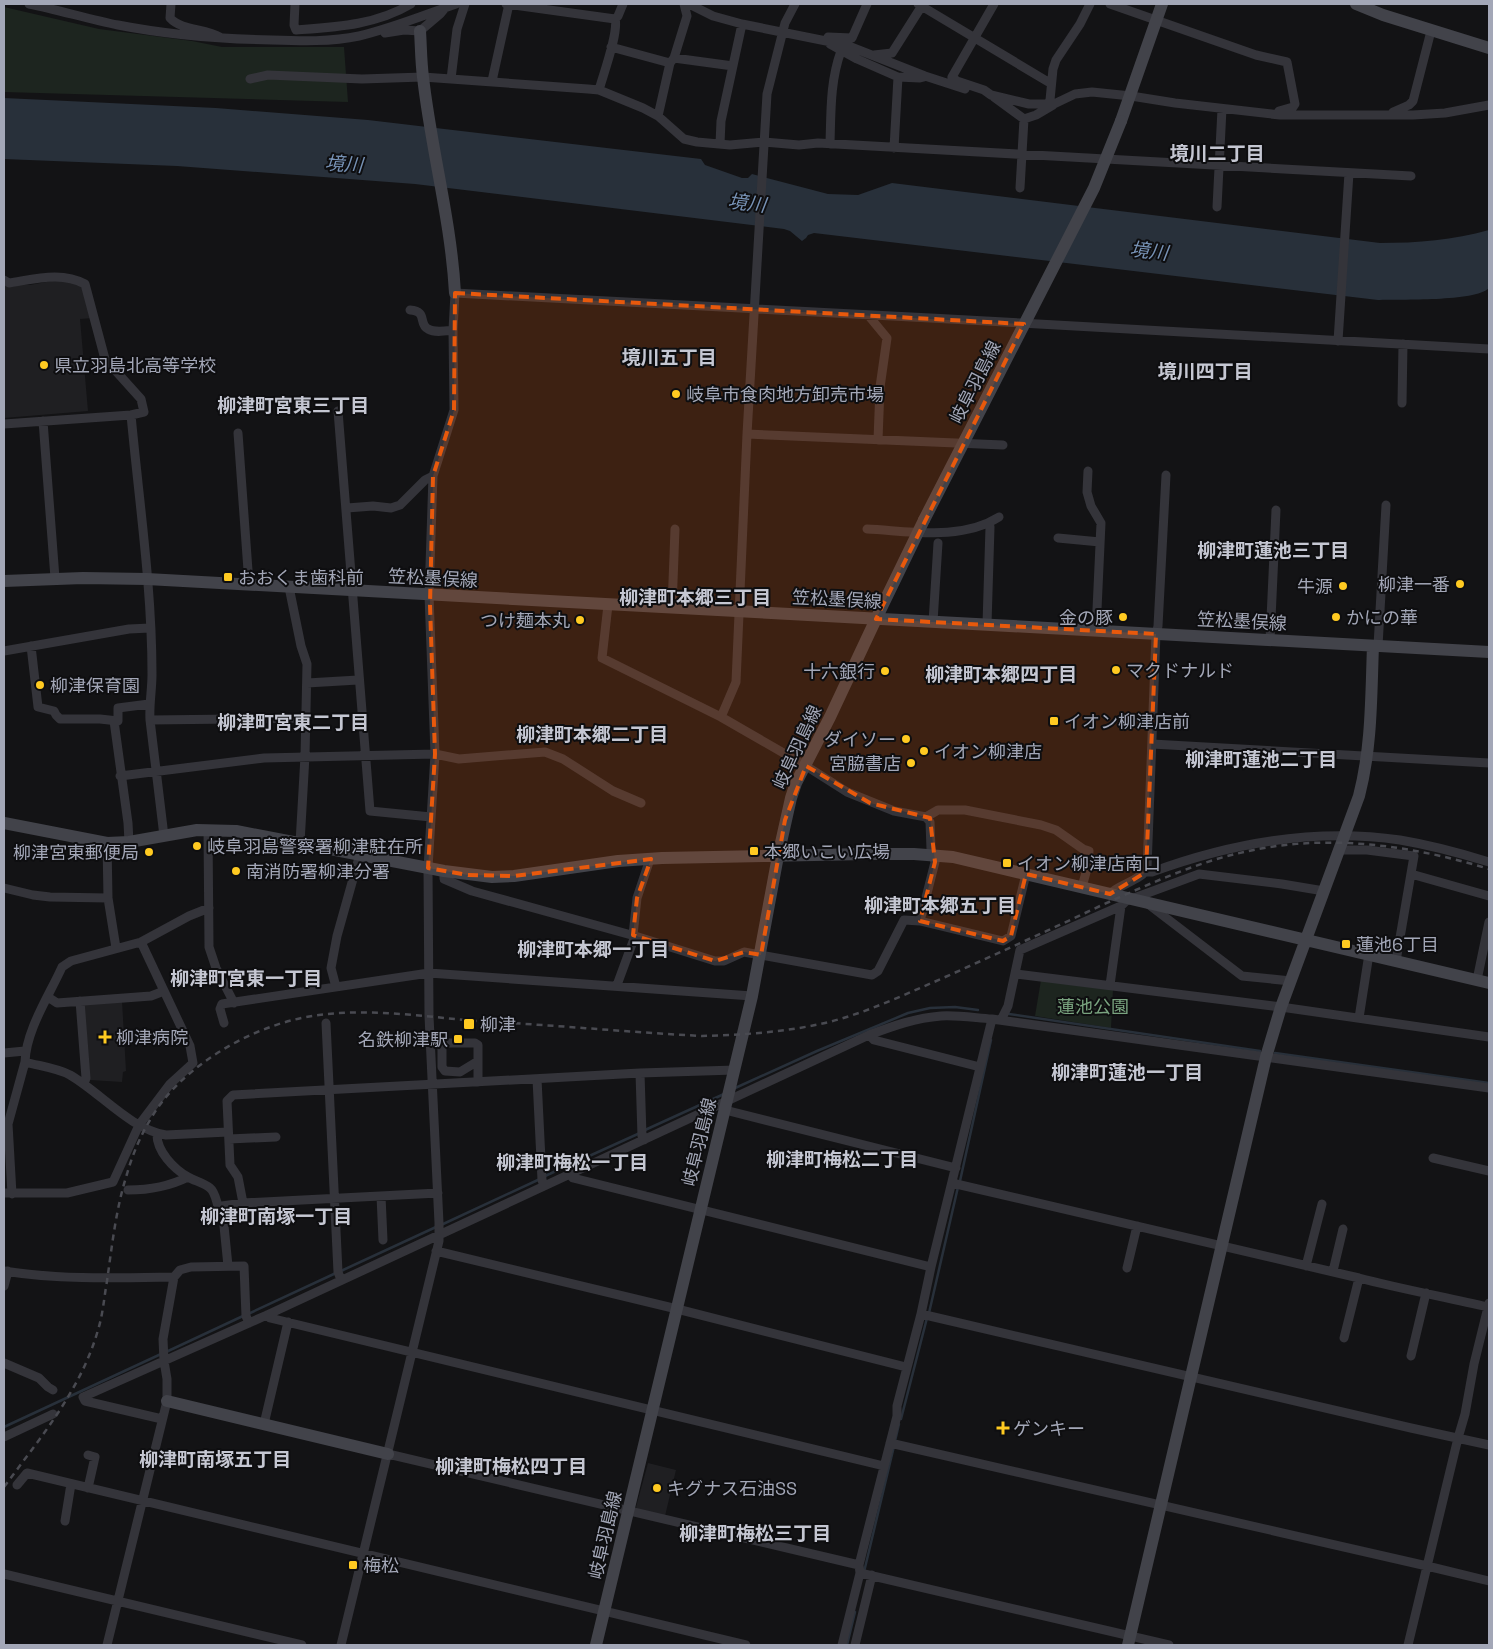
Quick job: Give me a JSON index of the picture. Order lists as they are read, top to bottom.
{
  "streets": {
    "main road": ["岐阜羽島線", "笠松墨俣線"]
  },
  "crossings": [
    ["岐阜羽島線", "笠松墨俣線"]
  ],
  "districts": [
    "境川二丁目",
    "境川五丁目",
    "境川四丁目",
    "柳津町宮東三丁目",
    "柳津町蓮池三丁目",
    "柳津町本郷三丁目",
    "柳津町本郷四丁目",
    "柳津町宮東二丁目",
    "柳津町本郷二丁目",
    "柳津町蓮池二丁目",
    "柳津町本郷五丁目",
    "柳津町本郷一丁目",
    "柳津町宮東一丁目",
    "柳津町蓮池一丁目",
    "柳津町梅松二丁目",
    "柳津町梅松一丁目",
    "柳津町南塚一丁目",
    "柳津町南塚五丁目",
    "柳津町梅松四丁目",
    "柳津町梅松三丁目"
  ],
  "water": ["境川"],
  "parks": ["蓮池公園"],
  "places": {
    "other": [
      "県立羽島北高等学校",
      "岐阜市食肉地方卸売市場",
      "柳津一番",
      "牛源",
      "金の豚",
      "かにの華",
      "つけ麺本丸",
      "マクドナルド",
      "十六銀行",
      "柳津保育園",
      "ダイソー",
      "イオン柳津店",
      "宮脇書店",
      "岐阜羽島警察署柳津駐在所",
      "柳津宮東郵便局",
      "南消防署柳津分署",
      "キグナス石油SS"
    ],
    "transit": [
      "おおくま歯科前",
      "イオン柳津店前",
      "本郷いこい広場",
      "イオン柳津店南口",
      "蓮池6丁目",
      "柳津",
      "名鉄柳津駅",
      "梅松"
    ],
    "health": ["柳津病院", "ゲンキー"]
  }
}
